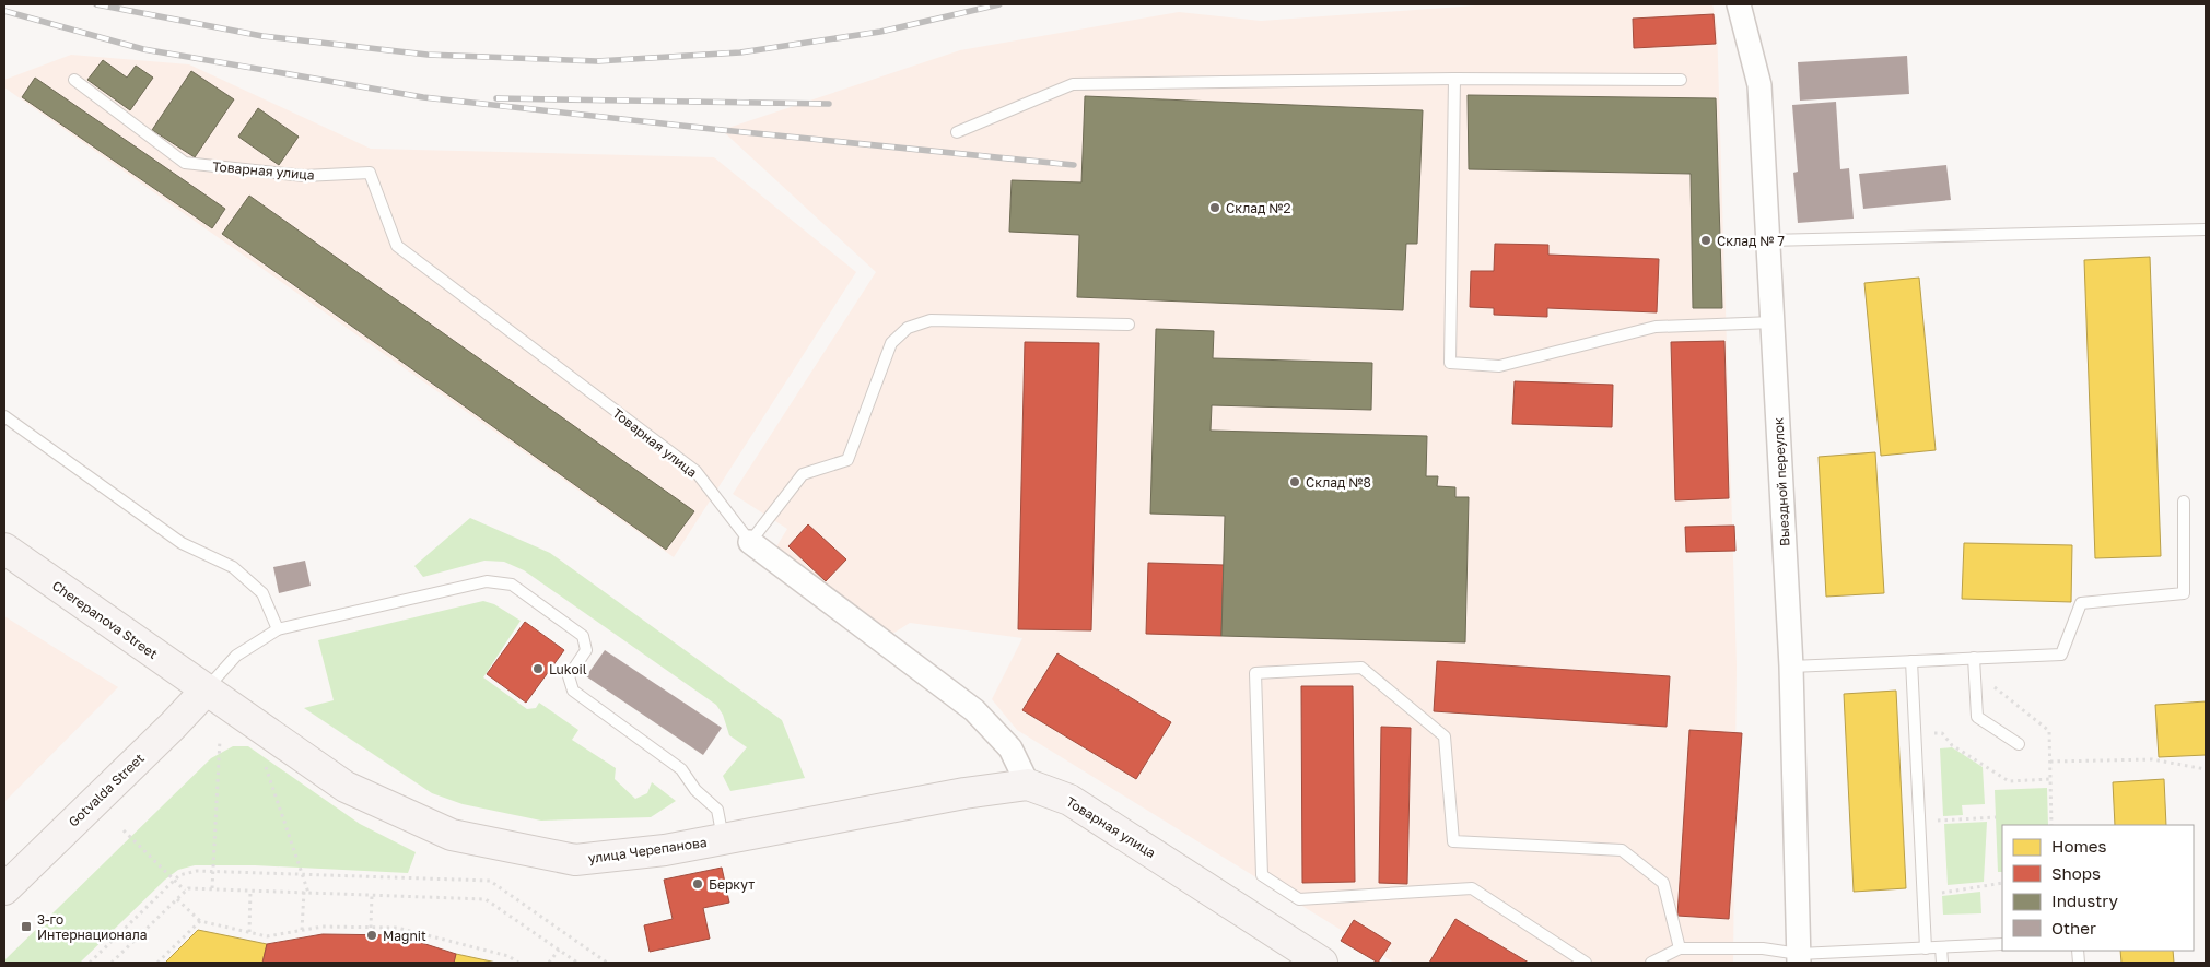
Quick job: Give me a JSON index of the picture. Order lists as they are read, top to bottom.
{
  "streets": {
    "main road": [
      "Товарная улица",
      "Cherepanova Street",
      "Gotvalda Street",
      "улица Черепанова"
    ],
    "street": ["Выездной переулок"]
  },
  "crossings": [
    ["Товарная улица", "улица Черепанова"],
    ["Cherepanova Street", "Gotvalda Street"],
    ["Cherepanova Street", "улица Черепанова"],
    ["Gotvalda Street", "улица Черепанова"]
  ],
  "places": {
    "other": [
      "Склад №2",
      "Склад № 7",
      "Склад №8",
      "Lukoil",
      "Беркут",
      "Magnit"
    ],
    "transit": ["3-го Интернационала"]
  },
  "legend": [
    "Homes",
    "Shops",
    "Industry",
    "Other"
  ]
}
